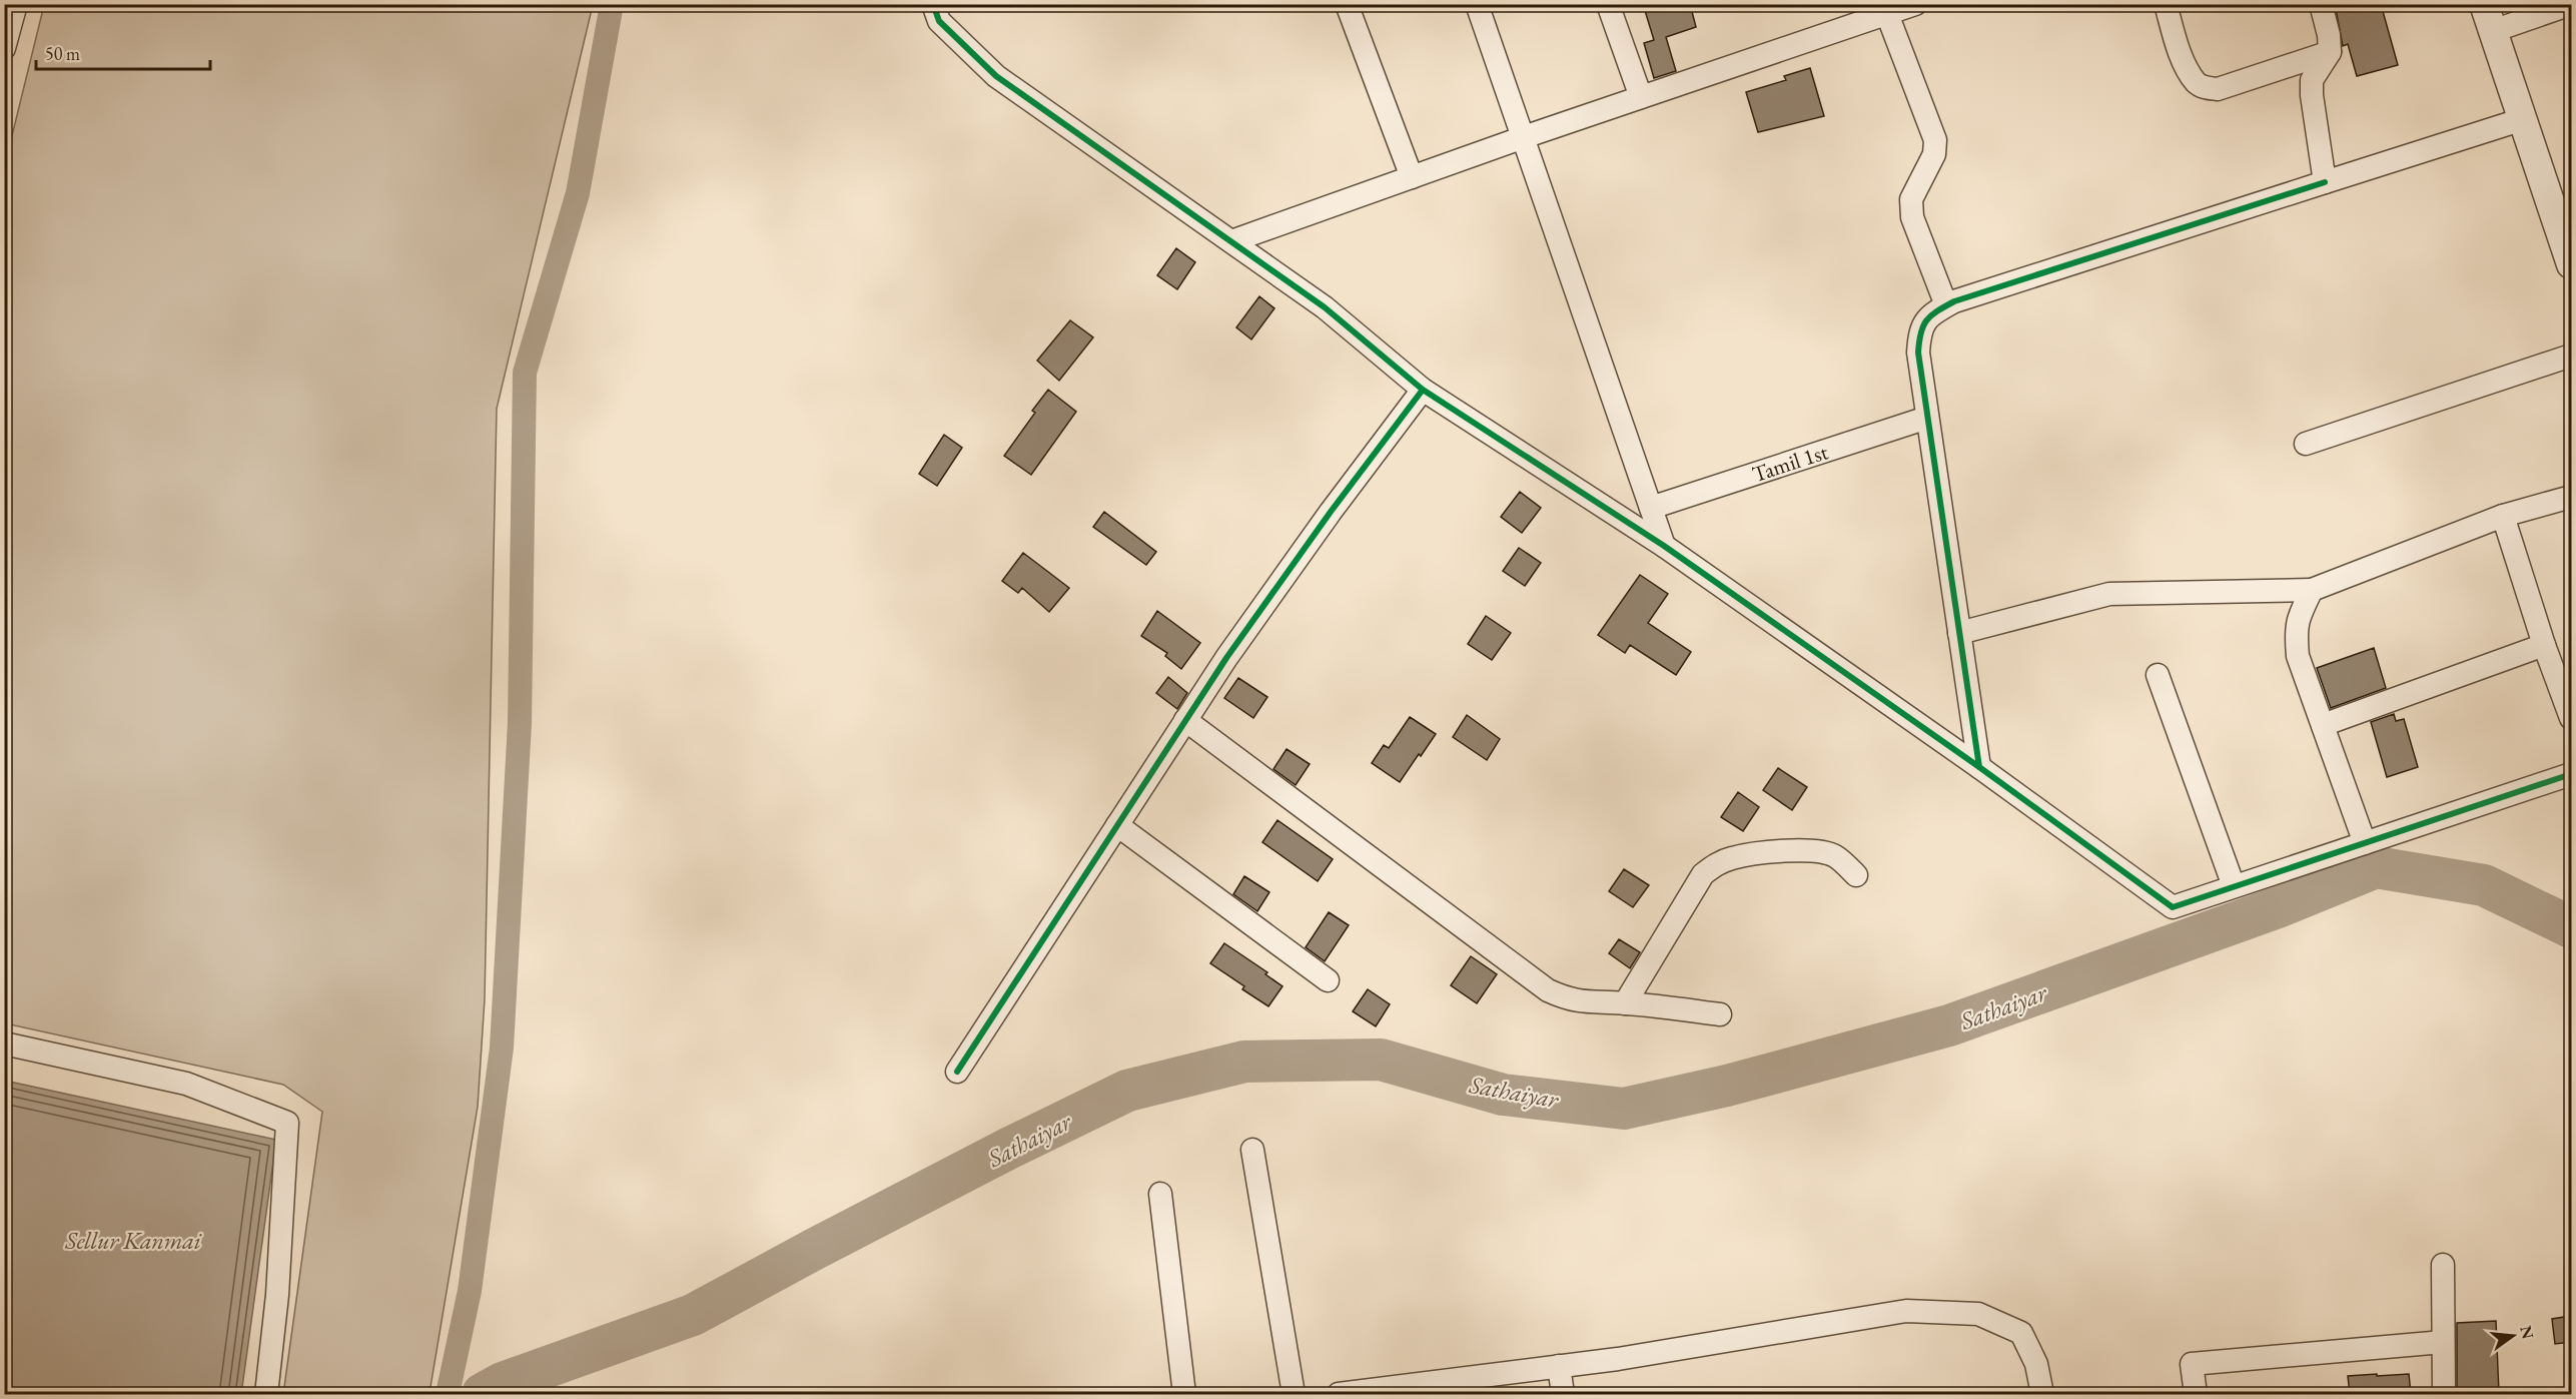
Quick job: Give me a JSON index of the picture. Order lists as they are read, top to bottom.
{
  "streets": {
    "street": ["Tamil 1st"]
  },
  "water": ["Sathaiyar", "Sellur Kanmai"],
  "scale_bar": "50 m",
  "north": "right"
}
